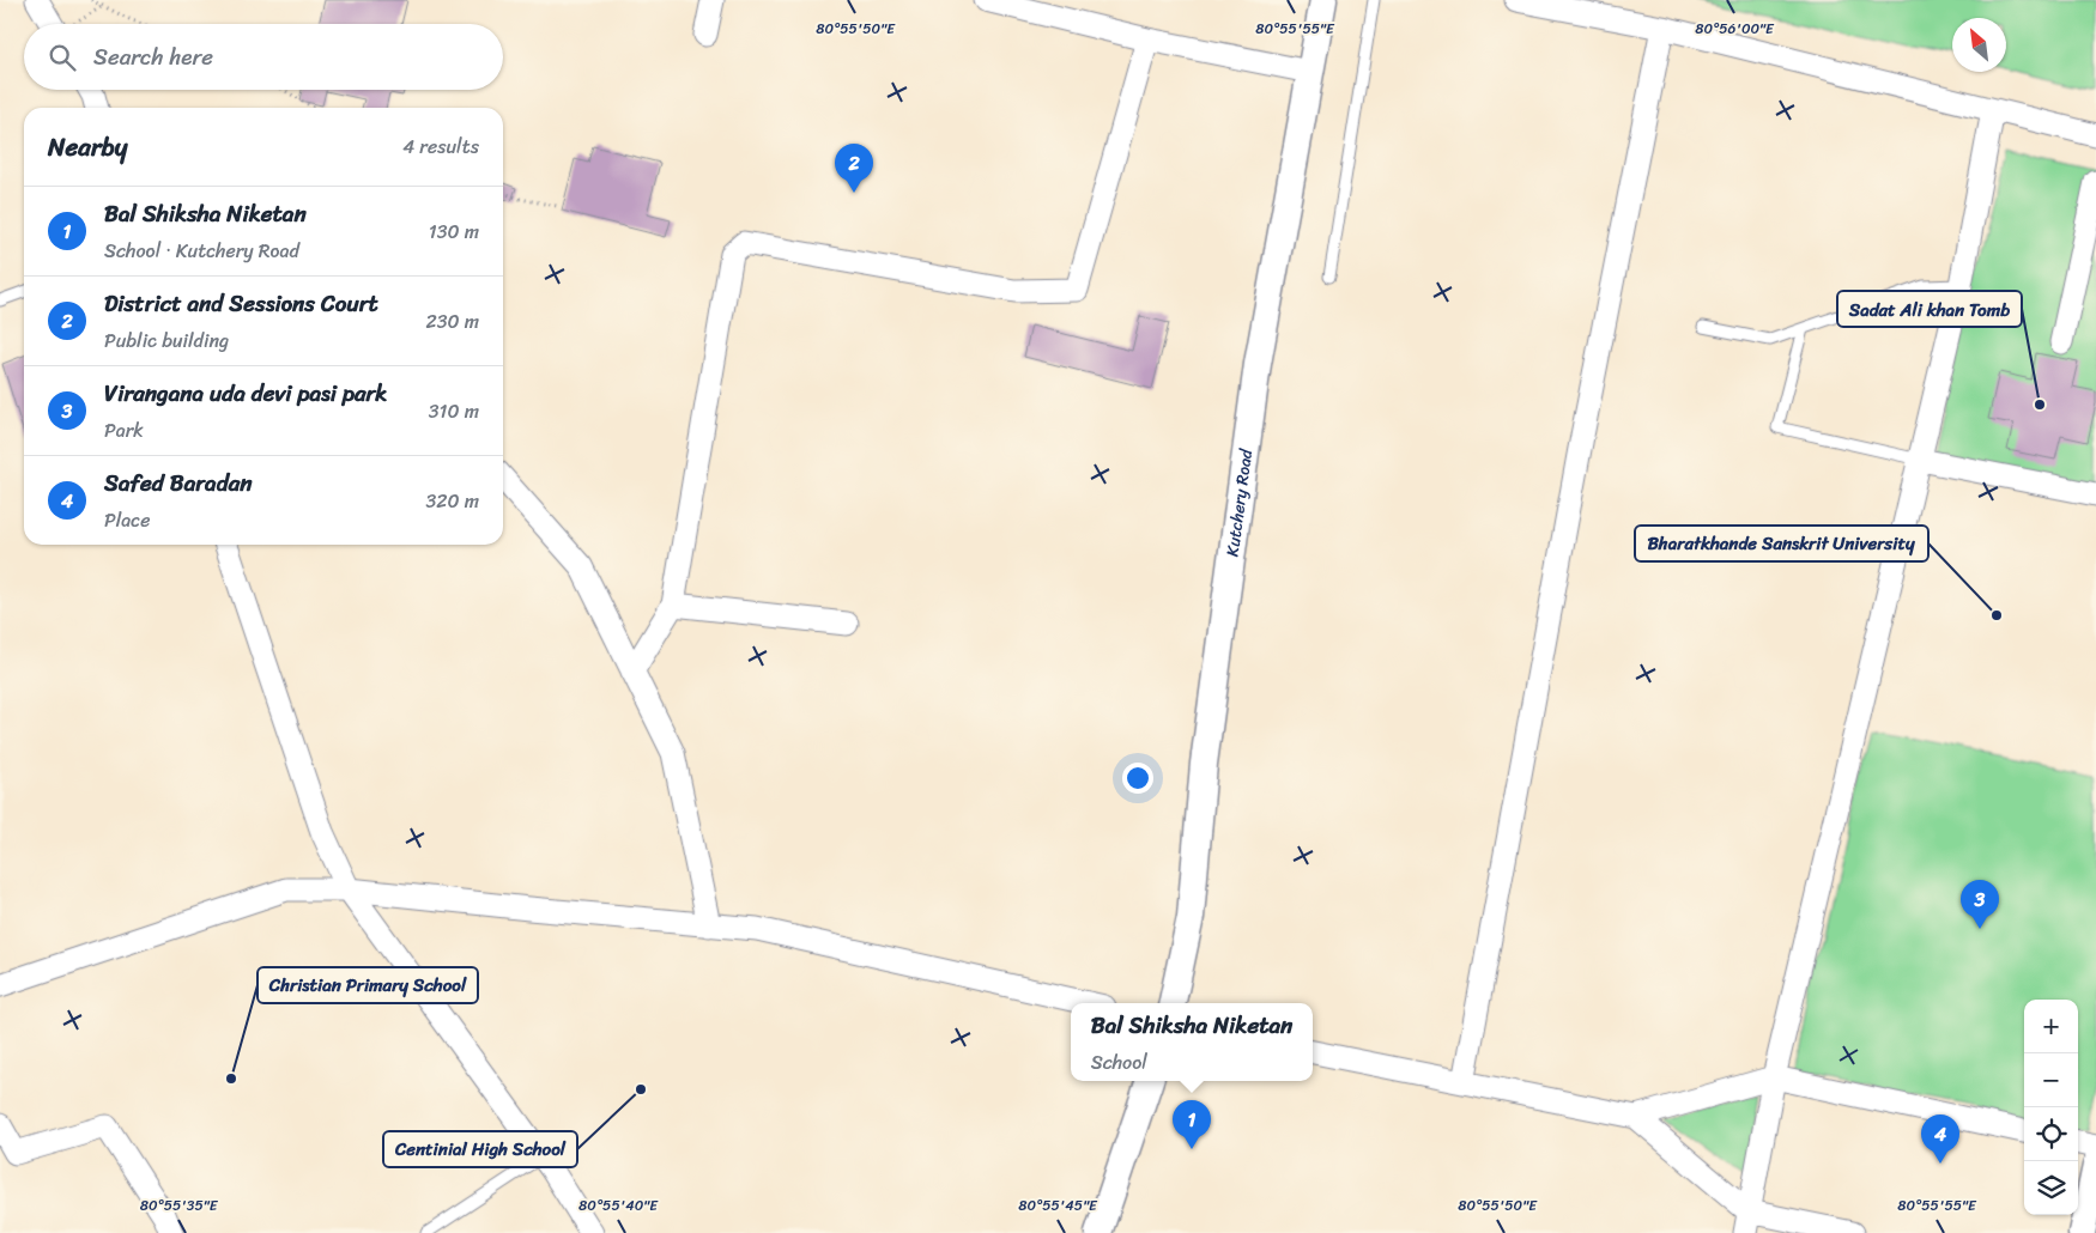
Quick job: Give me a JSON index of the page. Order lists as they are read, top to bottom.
{
  "streets": {
    "street": ["Kutchery Road"]
  },
  "places": [
    "Sadat Ali khan Tomb",
    "Bharatkhande Sanskrit University",
    "Christian Primary School",
    "Centinial High School"
  ],
  "north": "top left",
  "page": {
    "search": "Search here",
    "heading": ["Nearby", "4 results"],
    "pins": [
      "2",
      "3",
      "1",
      "4"
    ],
    "list": [
      {
        "mark": "1",
        "name": "Bal Shiksha Niketan",
        "note": "School · Kutchery Road",
        "value": "130 m"
      },
      {
        "mark": "2",
        "name": "District and Sessions Court",
        "note": "Public building",
        "value": "230 m"
      },
      {
        "mark": "3",
        "name": "Virangana uda devi pasi park",
        "note": "Park",
        "value": "310 m"
      },
      {
        "mark": "4",
        "name": "Safed Baradan",
        "note": "Place",
        "value": "320 m"
      }
    ],
    "map_buttons": ["+", "−"],
    "popup": ["Bal Shiksha Niketan", "School"]
  },
  "coordinates": [
    "80°55'50\"E",
    "80°55'55\"E",
    "80°56'00\"E",
    "80°55'35\"E",
    "80°55'40\"E",
    "80°55'45\"E"
  ]
}
